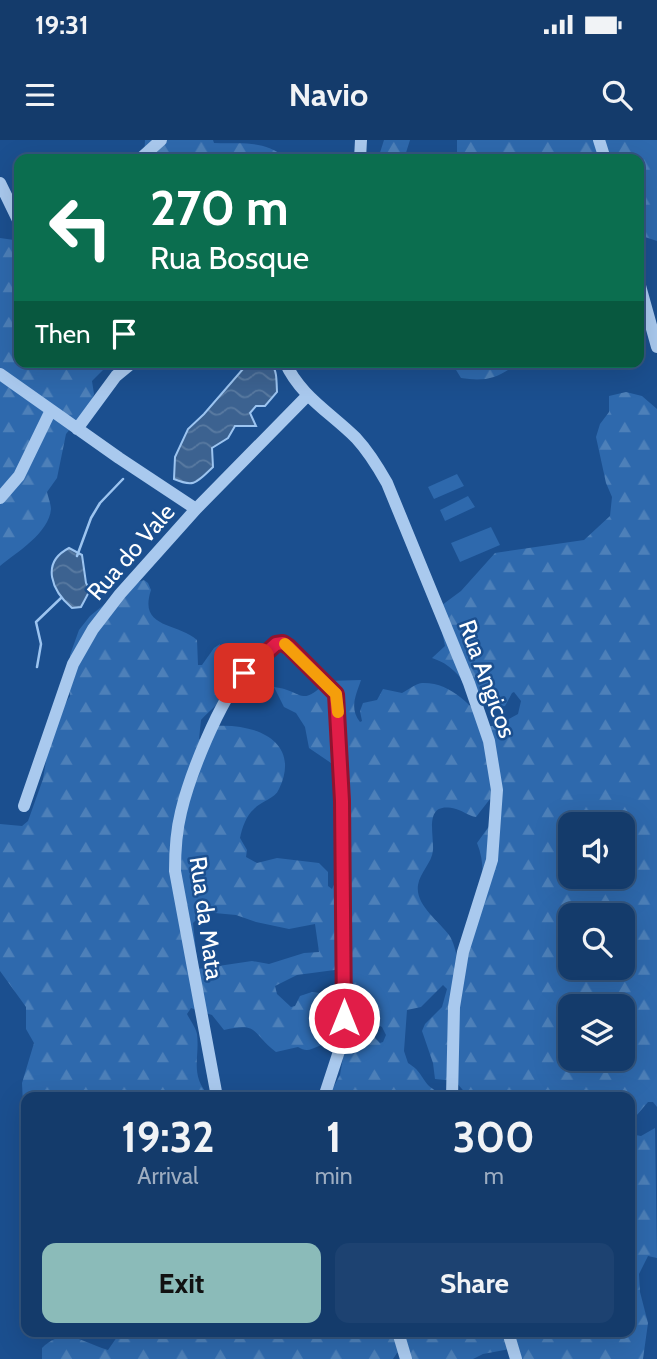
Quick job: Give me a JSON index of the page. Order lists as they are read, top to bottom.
{
  "streets": {
    "street": ["Rua do Vale", "Rua Angicos", "Rua da Mata"]
  },
  "crossings": [
    ["Rua do Vale", "Rua Angicos"]
  ],
  "page": {
    "status": "19:31",
    "header": "Navio",
    "turn": ["270 m", "Rua Bosque"],
    "then": "Then",
    "eta": [
      "19:32",
      "Arrival",
      "1",
      "min",
      "300",
      "m"
    ],
    "buttons": ["Exit", "Share"]
  }
}
